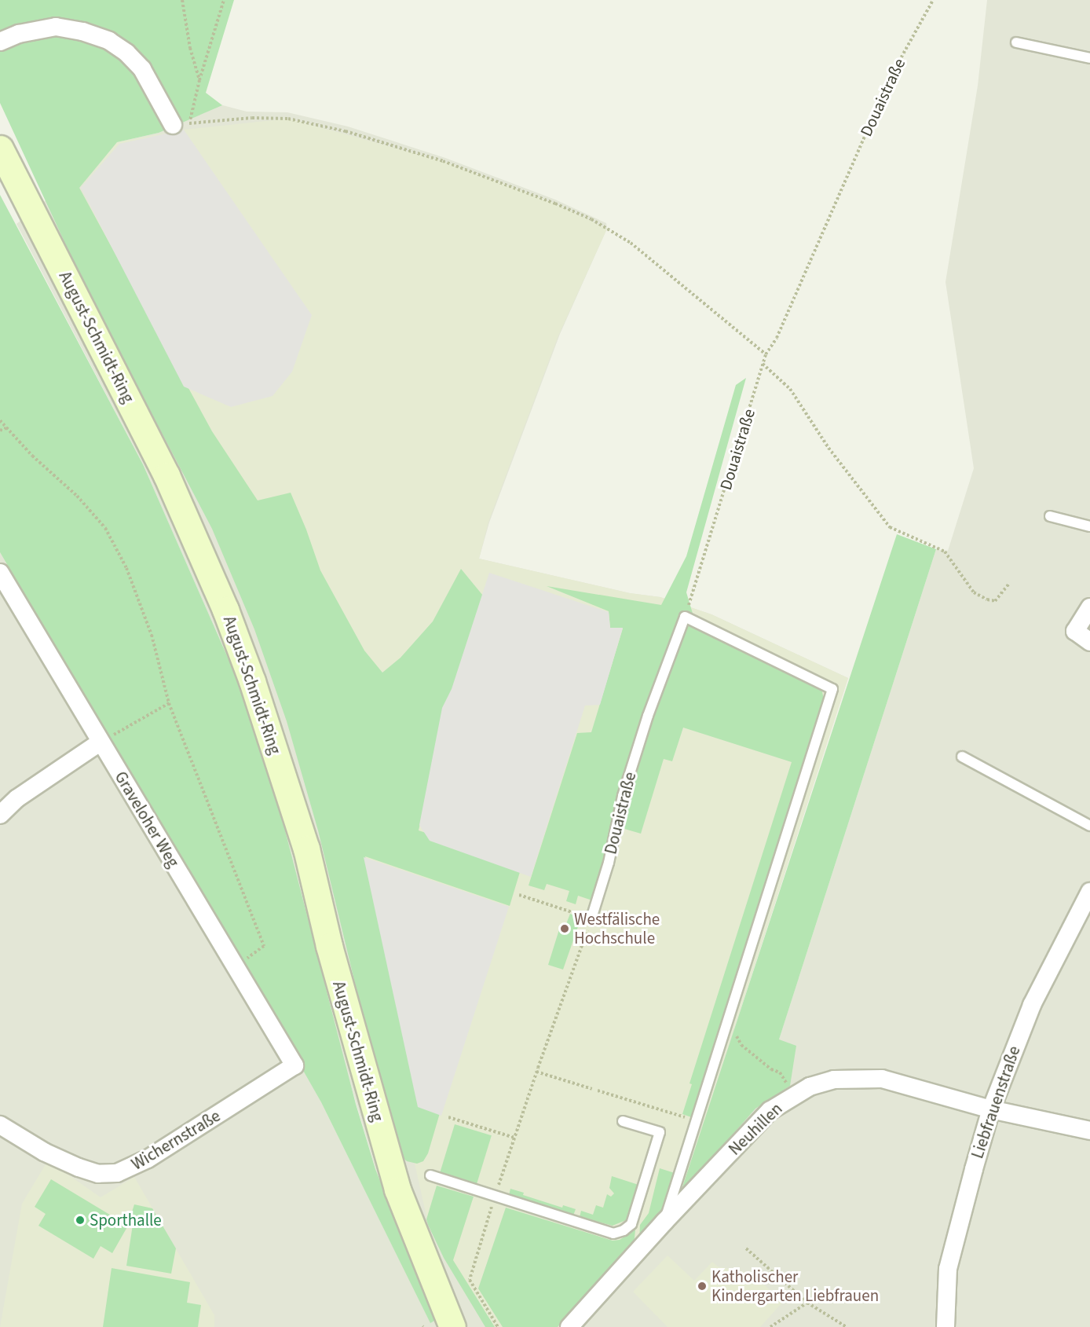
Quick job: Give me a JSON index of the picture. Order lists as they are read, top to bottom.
{
  "streets": {
    "main road": ["August-Schmidt-Ring"],
    "street": [
      "Graveloher Weg",
      "Liebfrauenstraße",
      "Neuhillen",
      "Wichernstraße"
    ],
    "lane": ["Douaistraße"]
  },
  "crossings": [
    ["Graveloher Weg", "Wichernstraße"],
    ["Liebfrauenstraße", "Neuhillen"]
  ],
  "places": ["Westfälische Hochschule", "Sporthalle", "Katholischer Kindergarten Liebfrauen"]
}
